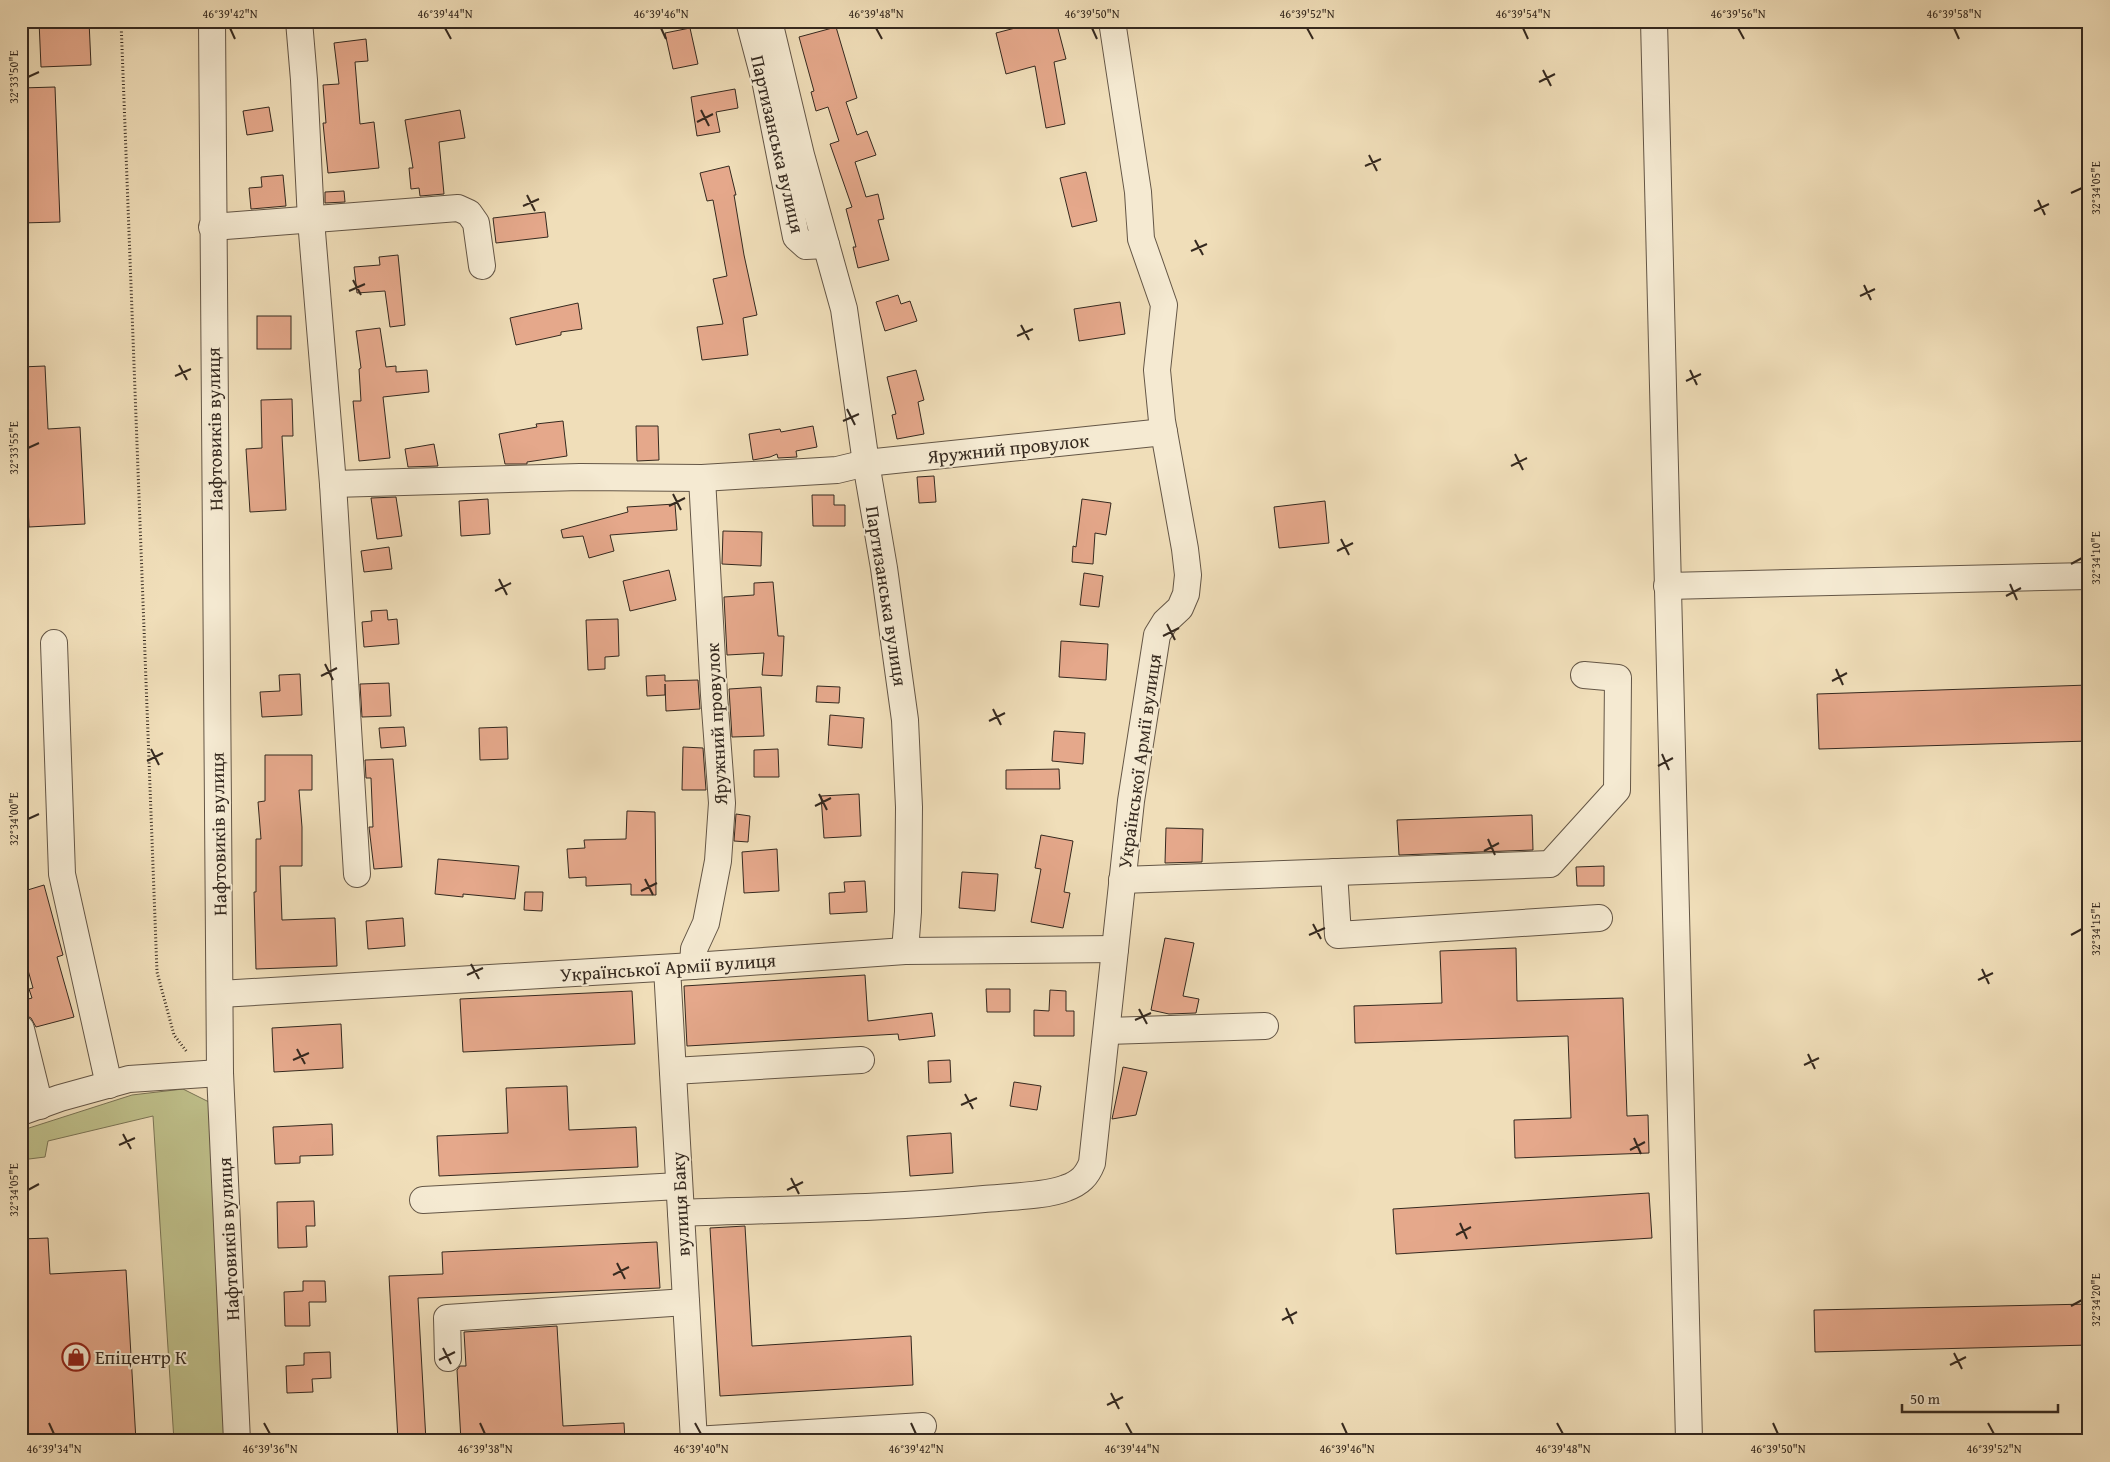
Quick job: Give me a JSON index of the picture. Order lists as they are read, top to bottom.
{
  "streets": {
    "street": [
      "Партизанська вулиця",
      "Нафтовиків вулиця",
      "Яружний провулок",
      "Української Армії вулиця",
      "вулиця Баку"
    ]
  },
  "crossings": [
    ["Партизанська вулиця", "Яружний провулок"],
    ["Партизанська вулиця", "Української Армії вулиця"],
    ["Нафтовиків вулиця", "Української Армії вулиця"],
    ["Яружний провулок", "Української Армії вулиця"],
    ["Української Армії вулиця", "вулиця Баку"]
  ],
  "places": {
    "shop": ["Епіцентр К"]
  },
  "scale_bar": "50 m",
  "coordinates": [
    "46°39'42\"N",
    "46°39'44\"N",
    "46°39'46\"N",
    "46°39'48\"N",
    "46°39'50\"N",
    "46°39'52\"N",
    "46°39'54\"N",
    "46°39'56\"N",
    "46°39'58\"N",
    "32°33'50\"E",
    "32°34'05\"E",
    "32°33'55\"E",
    "32°34'10\"E",
    "32°34'00\"E",
    "32°34'15\"E",
    "32°34'20\"E",
    "46°39'34\"N",
    "46°39'36\"N",
    "46°39'38\"N",
    "46°39'40\"N"
  ]
}
